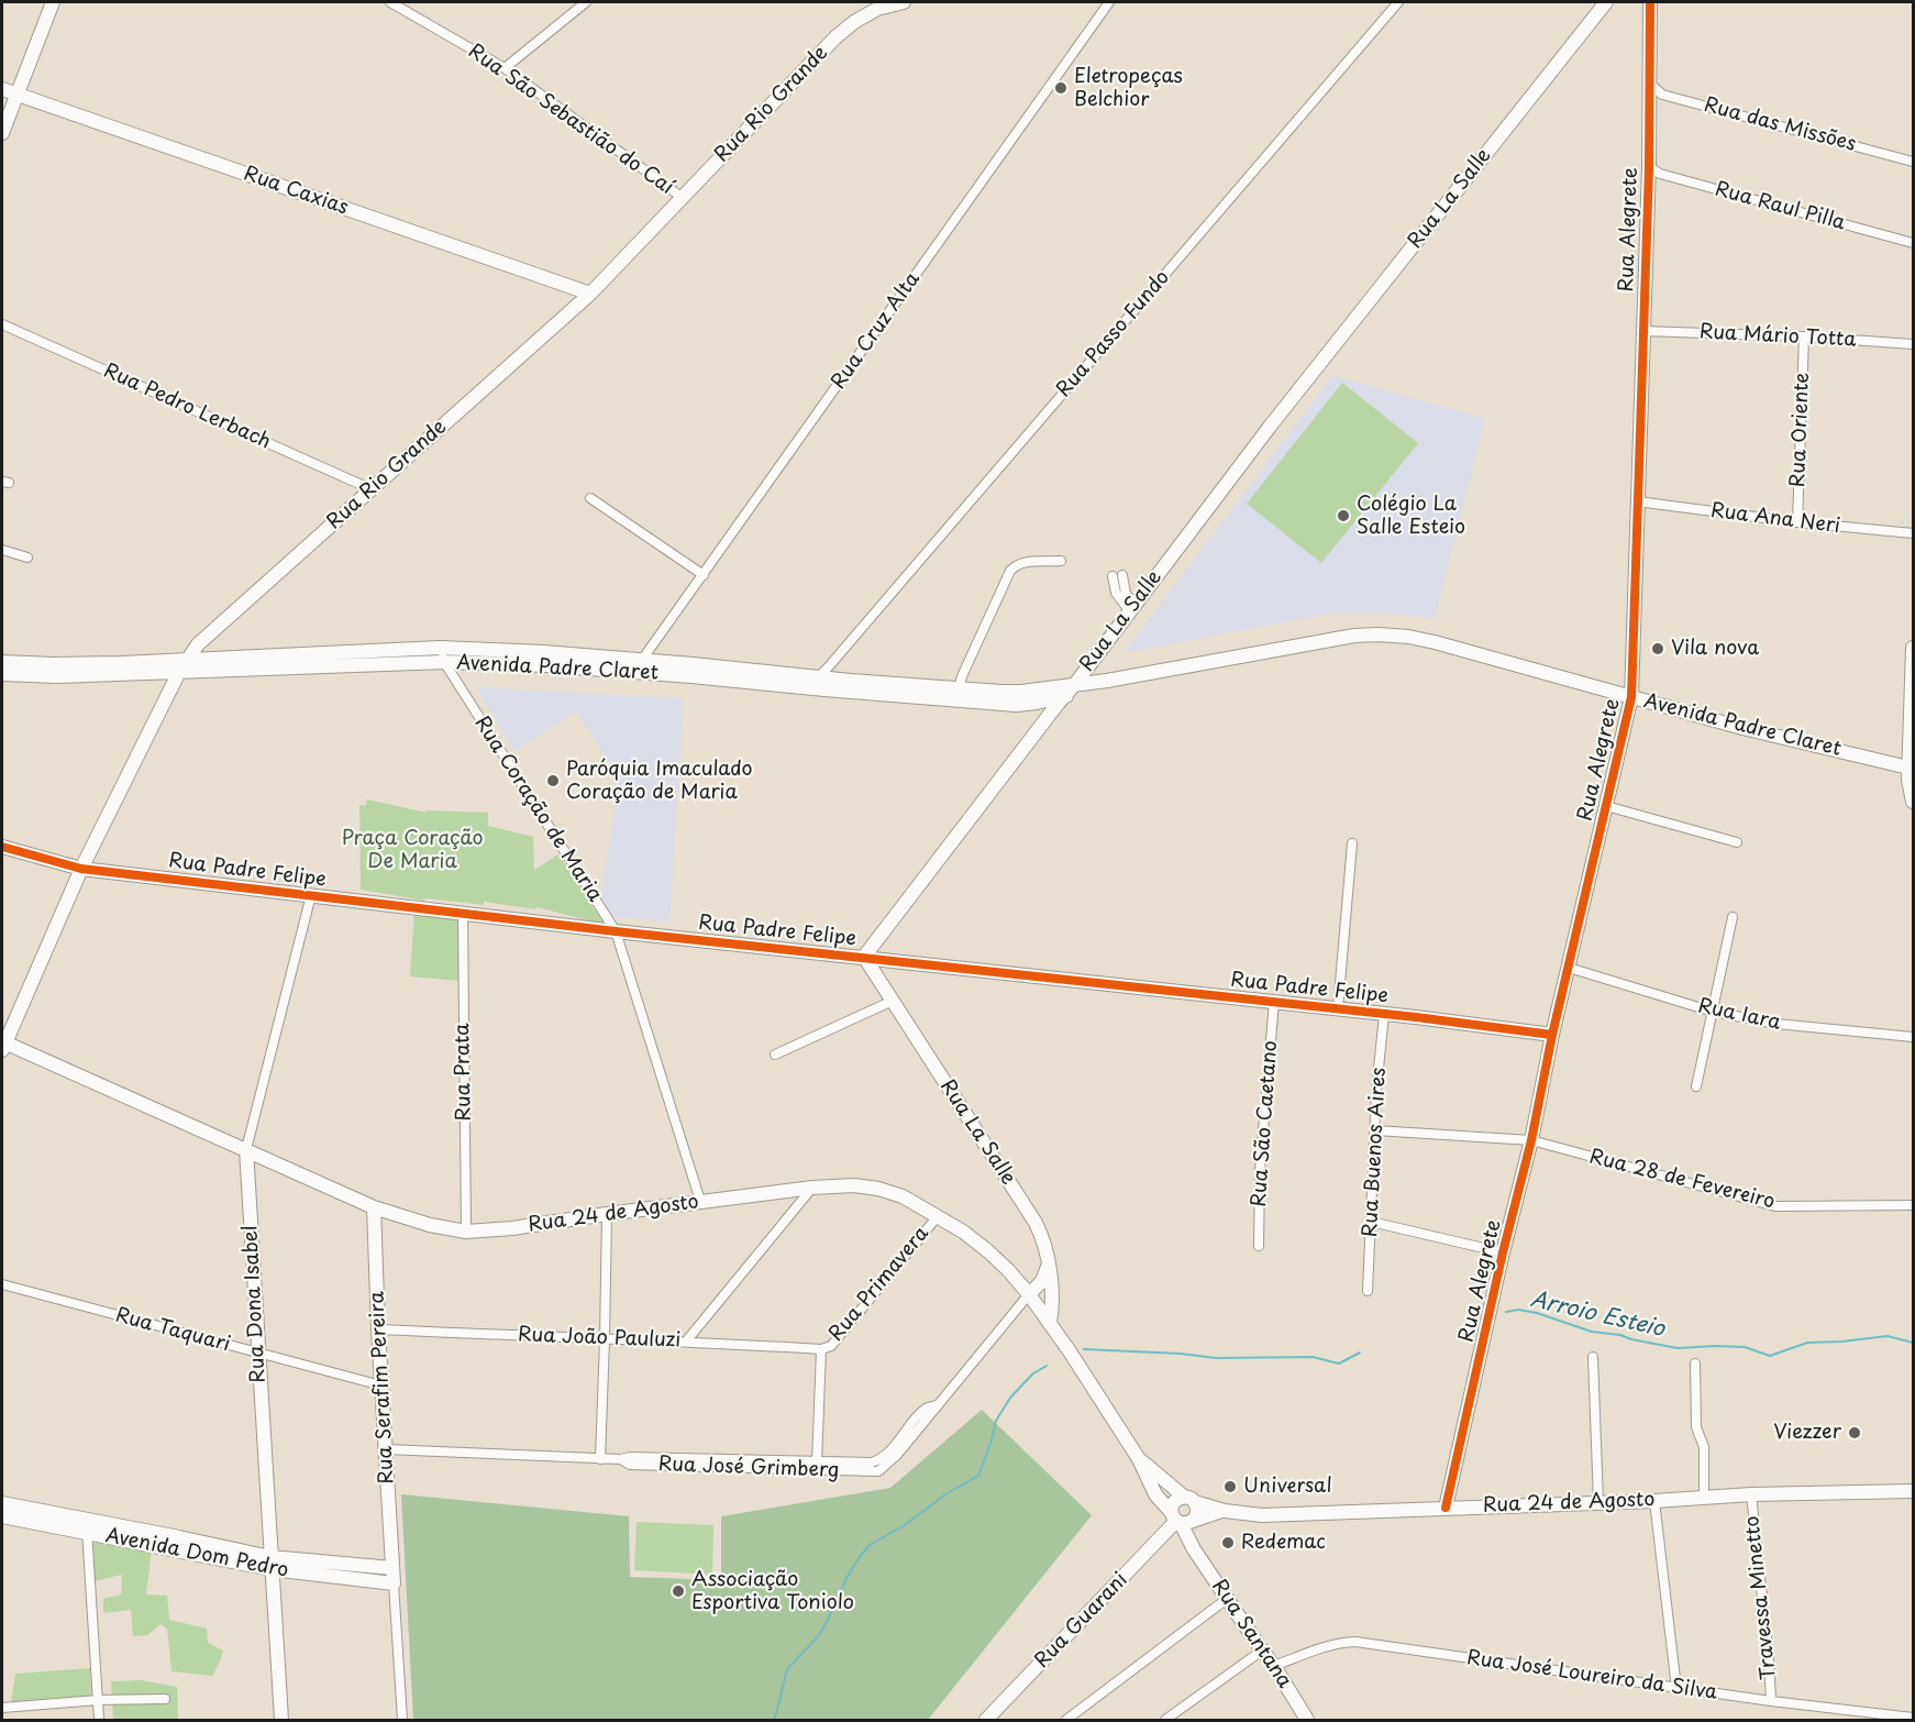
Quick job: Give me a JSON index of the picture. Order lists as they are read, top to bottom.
{
  "streets": {
    "street": [
      "Rua Rio Grande",
      "Rua São Sebastião do Caí",
      "Rua das Missões",
      "Rua Caxias",
      "Rua La Salle",
      "Rua Raul Pilla",
      "Rua Alegrete",
      "Rua Cruz Alta",
      "Rua Passo Fundo",
      "Rua Mário Totta",
      "Rua Pedro Lerbach",
      "Rua Oriente",
      "Rua Ana Neri",
      "Avenida Padre Claret",
      "Rua Coração de Maria",
      "Rua Padre Felipe",
      "Rua Iara",
      "Rua Prata",
      "Rua São Caetano",
      "Rua Buenos Aires",
      "Rua 28 de Fevereiro",
      "Rua 24 de Agosto",
      "Rua Primavera",
      "Rua Dona Isabel",
      "Rua Taquari",
      "Rua João Pauluzi",
      "Rua Serafim Pereira",
      "Rua José Grimberg",
      "Avenida Dom Pedro",
      "Travessa Minetto",
      "Rua Guarani",
      "Rua Santana",
      "Rua José Loureiro da Silva"
    ]
  },
  "crossings": [
    ["Rua Rio Grande", "Rua São Sebastião do Caí"],
    ["Rua Rio Grande", "Rua Caxias"],
    ["Rua Rio Grande", "Rua Pedro Lerbach"],
    ["Rua Rio Grande", "Avenida Padre Claret"],
    ["Rua Rio Grande", "Rua Padre Felipe"],
    ["Rua Rio Grande", "Rua 24 de Agosto"],
    ["Rua das Missões", "Rua Alegrete"],
    ["Rua La Salle", "Avenida Padre Claret"],
    ["Rua La Salle", "Rua Padre Felipe"],
    ["Rua La Salle", "Rua 24 de Agosto"],
    ["Rua Raul Pilla", "Rua Alegrete"],
    ["Rua Alegrete", "Rua Mário Totta"],
    ["Rua Alegrete", "Rua Ana Neri"],
    ["Rua Alegrete", "Avenida Padre Claret"],
    ["Rua Alegrete", "Rua Padre Felipe"],
    ["Rua Alegrete", "Rua Iara"],
    ["Rua Alegrete", "Rua 28 de Fevereiro"],
    ["Rua Alegrete", "Rua 24 de Agosto"],
    ["Rua Cruz Alta", "Avenida Padre Claret"],
    ["Rua Passo Fundo", "Avenida Padre Claret"],
    ["Rua Mário Totta", "Rua Oriente"],
    ["Rua Oriente", "Rua Ana Neri"],
    ["Avenida Padre Claret", "Rua Coração de Maria"],
    ["Rua Coração de Maria", "Rua Padre Felipe"],
    ["Rua Coração de Maria", "Rua 24 de Agosto"],
    ["Rua Padre Felipe", "Rua Prata"],
    ["Rua Padre Felipe", "Rua São Caetano"],
    ["Rua Padre Felipe", "Rua Buenos Aires"],
    ["Rua Padre Felipe", "Rua Dona Isabel"],
    ["Rua Prata", "Rua 24 de Agosto"],
    ["Rua Buenos Aires", "Rua 28 de Fevereiro"],
    ["Rua 24 de Agosto", "Rua Primavera"],
    ["Rua 24 de Agosto", "Rua Dona Isabel"],
    ["Rua 24 de Agosto", "Rua Serafim Pereira"],
    ["Rua 24 de Agosto", "Travessa Minetto"],
    ["Rua 24 de Agosto", "Rua Guarani"],
    ["Rua 24 de Agosto", "Rua Santana"],
    ["Rua Primavera", "Rua João Pauluzi"],
    ["Rua Primavera", "Rua José Grimberg"],
    ["Rua Dona Isabel", "Rua Taquari"],
    ["Rua Dona Isabel", "Avenida Dom Pedro"],
    ["Rua Taquari", "Rua Serafim Pereira"],
    ["Rua João Pauluzi", "Rua Serafim Pereira"],
    ["Rua Serafim Pereira", "Rua José Grimberg"],
    ["Rua Serafim Pereira", "Avenida Dom Pedro"],
    ["Travessa Minetto", "Rua José Loureiro da Silva"],
    ["Rua Guarani", "Rua Santana"],
    ["Rua Santana", "Rua José Loureiro da Silva"]
  ],
  "water": ["Arroio Esteio"],
  "parks": ["Praça Coração De Maria"],
  "places": [
    "Eletropeças Belchior",
    "Colégio La Salle Esteio",
    "Vila nova",
    "Paróquia Imaculado Coração de Maria",
    "Viezzer",
    "Universal",
    "Redemac",
    "Associação Esportiva Toniolo"
  ]
}
